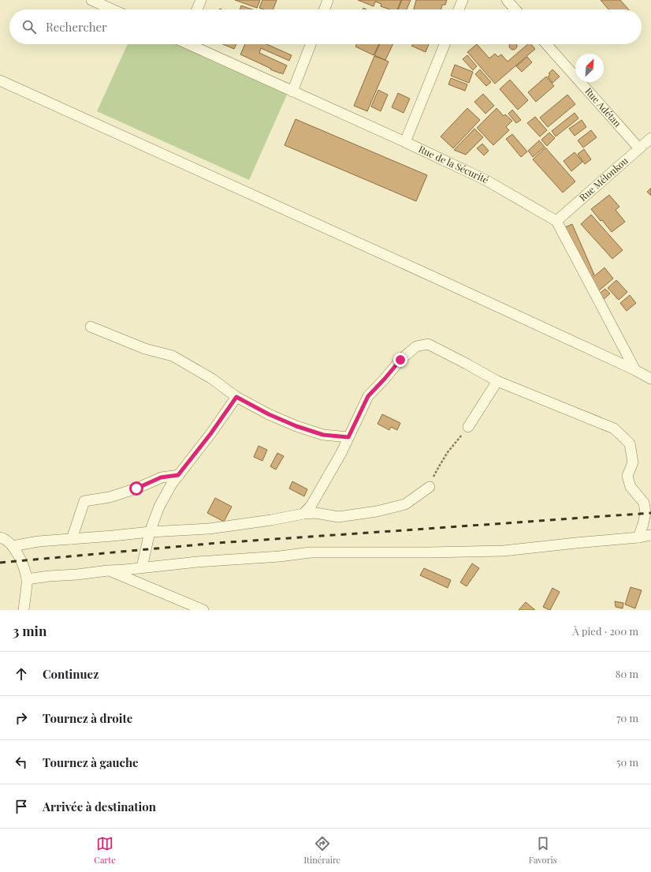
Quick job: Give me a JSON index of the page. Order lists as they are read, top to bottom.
{
  "streets": {
    "street": ["Rue Adétan", "Rue de la Sécurité", "Rue Mélonkou"]
  },
  "crossings": [
    ["Rue Adétan", "Rue Mélonkou"],
    ["Rue de la Sécurité", "Rue Mélonkou"]
  ],
  "north": "top right",
  "page": {
    "search": "Rechercher",
    "heading": ["3 min", "À pied · 200 m"],
    "list": [
      ["Continuez", "80 m"],
      ["Tournez à droite", "70 m"],
      ["Tournez à gauche", "50 m"],
      "Arrivée à destination"
    ],
    "nav": ["Carte", "Itinéraire", "Favoris"]
  }
}
